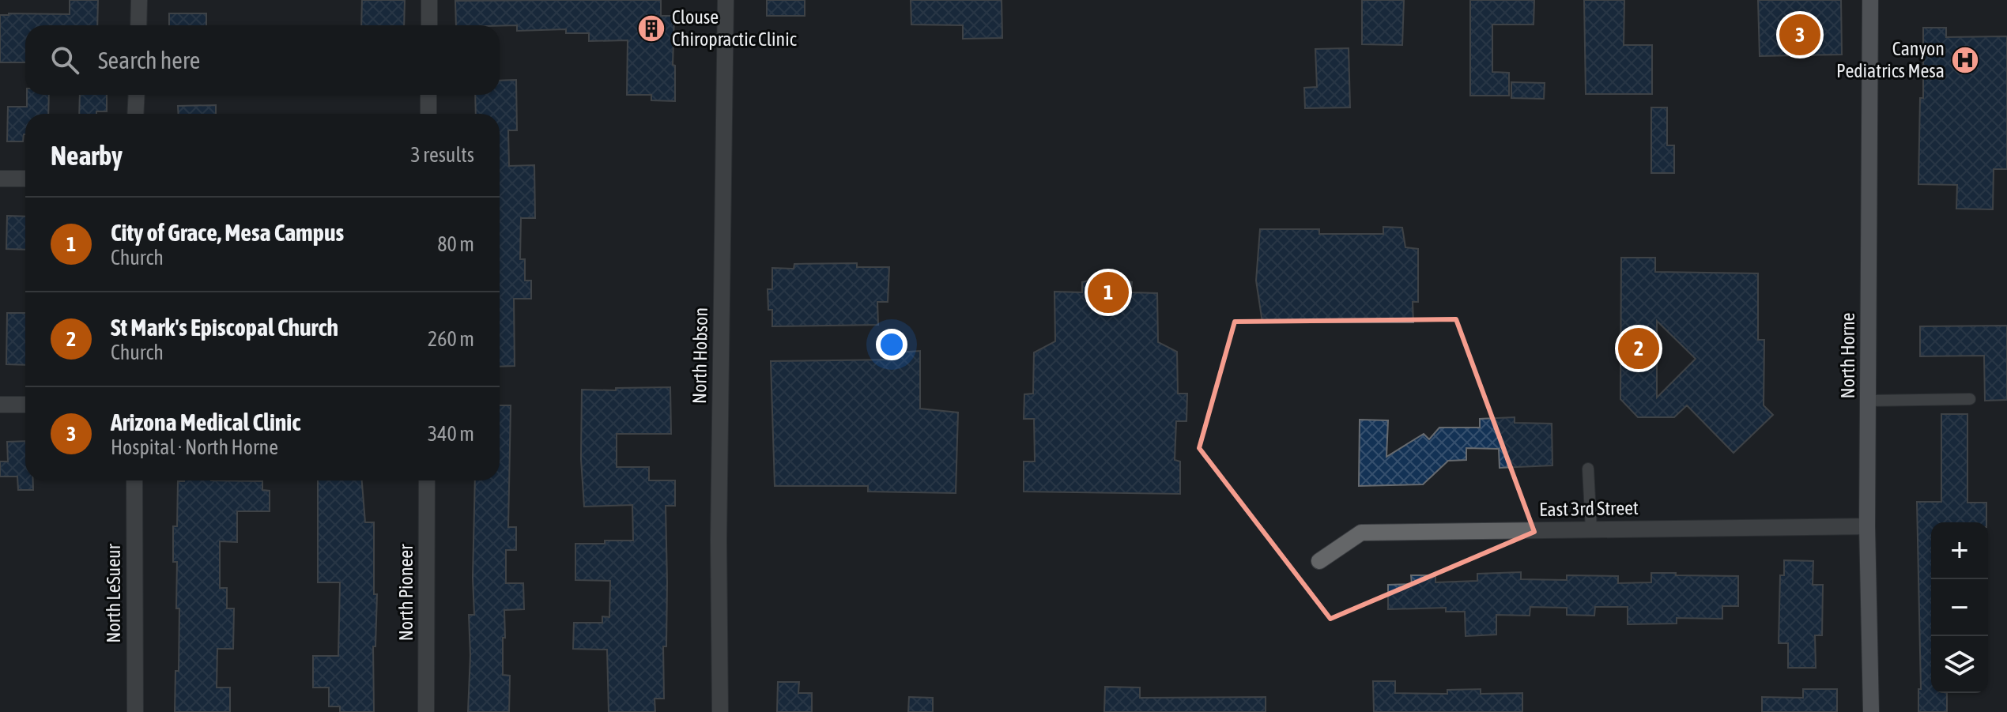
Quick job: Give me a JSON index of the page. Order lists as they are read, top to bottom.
{
  "streets": {
    "street": [
      "North Hobson",
      "North Horne",
      "East 3rd Street",
      "North Pioneer",
      "North LeSueur"
    ]
  },
  "crossings": [
    ["North Horne", "East 3rd Street"]
  ],
  "places": {
    "building": ["Clouse Chiropractic Clinic"],
    "hospital": ["Canyon Pediatrics Mesa"]
  },
  "page": {
    "pins": ["3", "1", "2"],
    "search": "Search here",
    "heading": ["Nearby", "3 results"],
    "list": [
      {
        "mark": "1",
        "name": "City of Grace, Mesa Campus",
        "note": "Church",
        "value": "80 m"
      },
      {
        "mark": "2",
        "name": "St Mark's Episcopal Church",
        "note": "Church",
        "value": "260 m"
      },
      {
        "mark": "3",
        "name": "Arizona Medical Clinic",
        "note": "Hospital · North Horne",
        "value": "340 m"
      }
    ],
    "map_buttons": ["+", "−"]
  }
}
